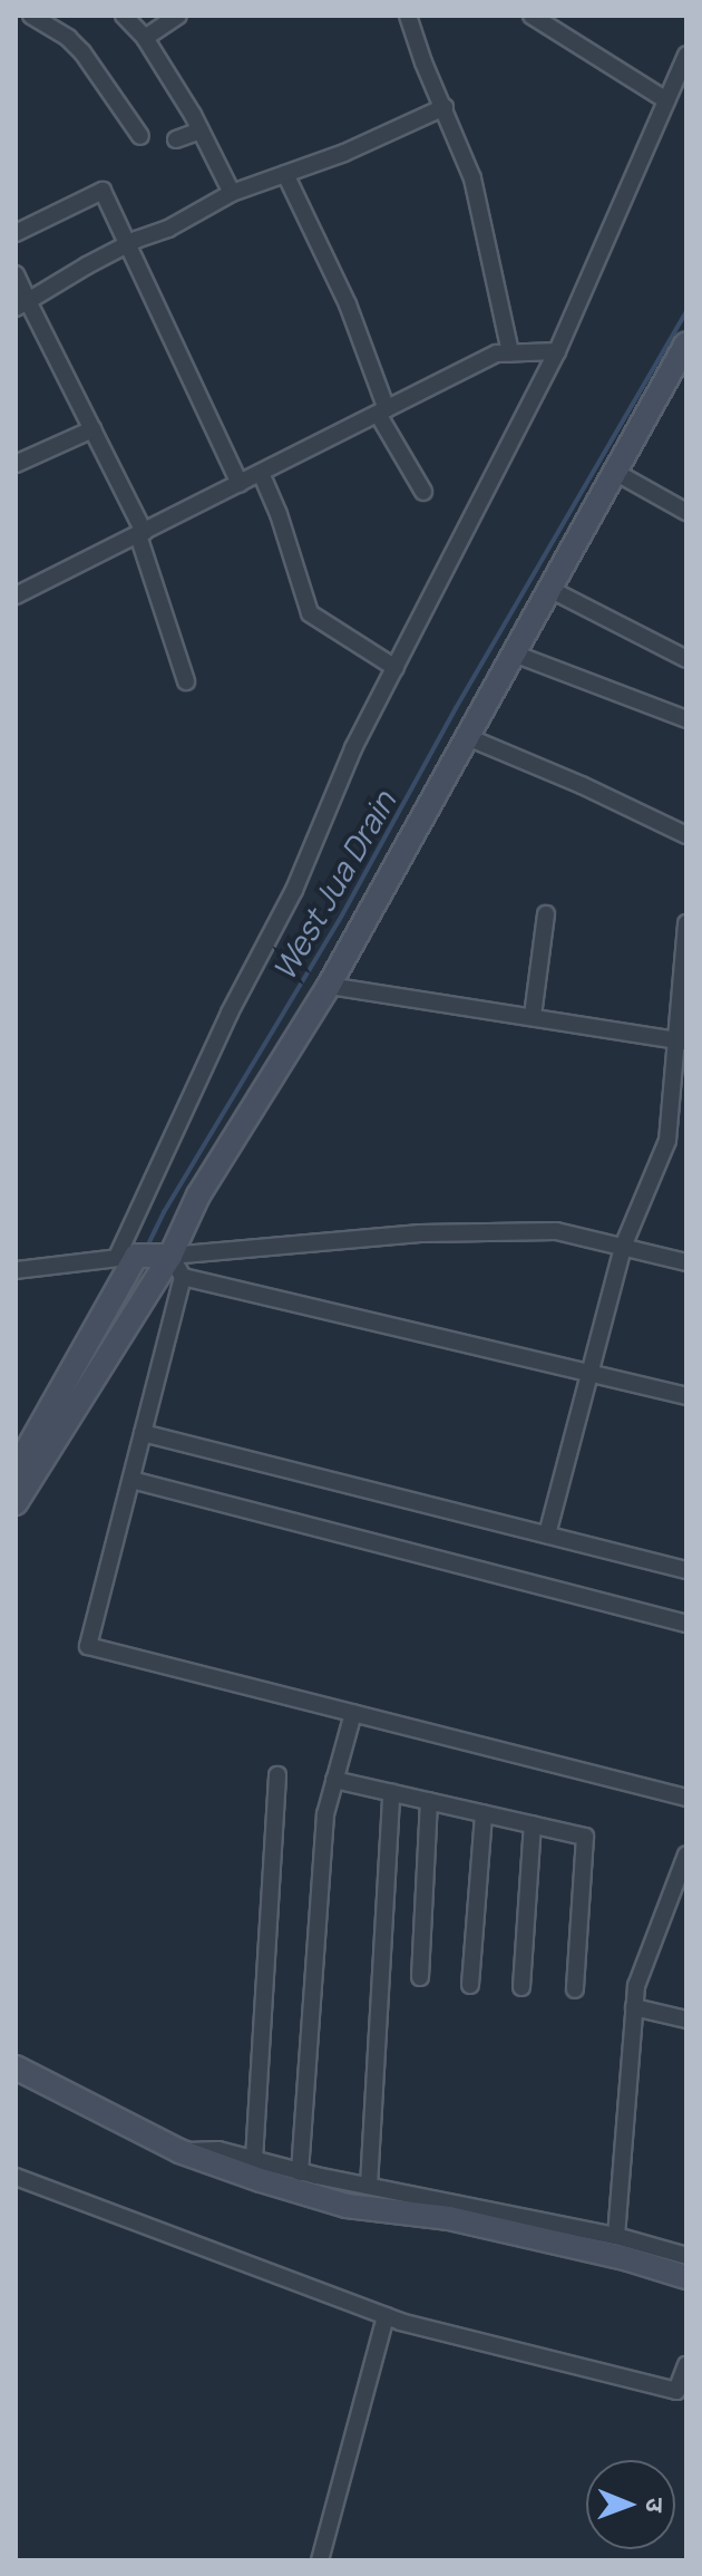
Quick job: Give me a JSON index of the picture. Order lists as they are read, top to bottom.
{
  "water": ["West Jua Drain"],
  "north": "right"
}
